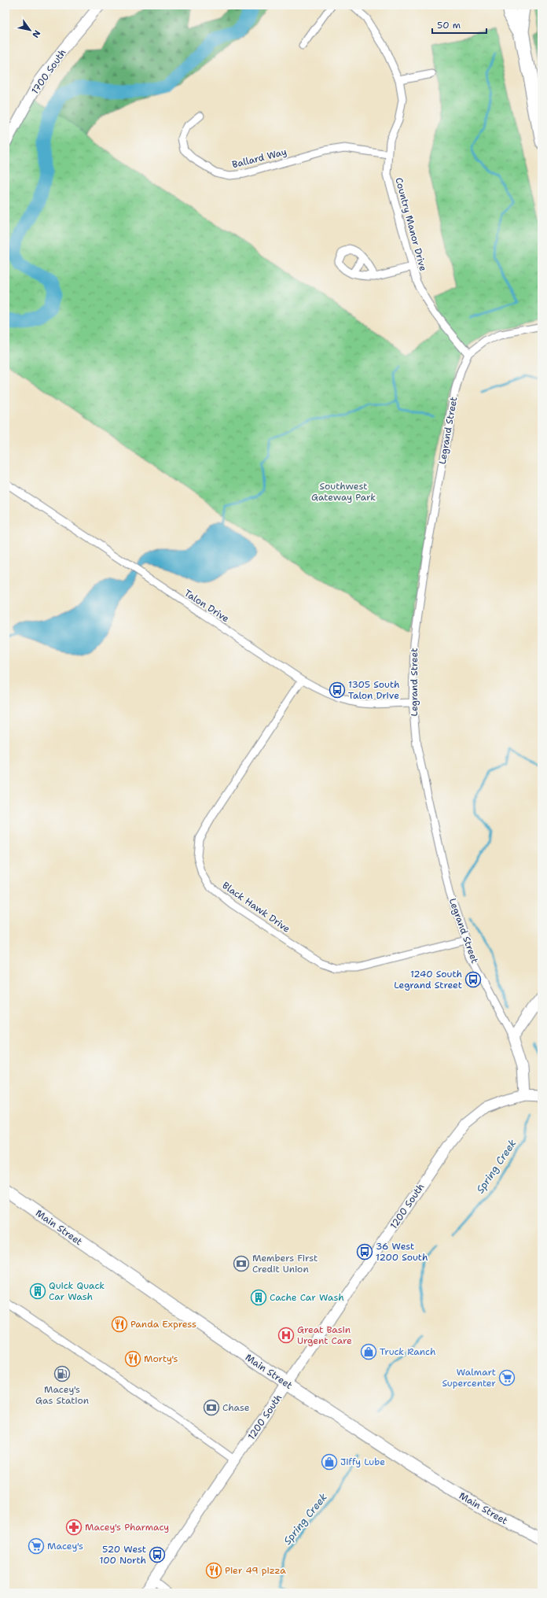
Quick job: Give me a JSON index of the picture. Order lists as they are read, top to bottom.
{
  "streets": {
    "main road": [
      "1700 South",
      "Legrand Street",
      "1200 South",
      "Main Street"
    ],
    "street": [
      "Ballard Way",
      "Country Manor Drive",
      "Talon Drive",
      "Black Hawk Drive"
    ]
  },
  "crossings": [
    ["Ballard Way", "Country Manor Drive"],
    ["Country Manor Drive", "Legrand Street"],
    ["Legrand Street", "Talon Drive"],
    ["Legrand Street", "Black Hawk Drive"],
    ["Legrand Street", "1200 South"],
    ["Talon Drive", "Black Hawk Drive"],
    ["1200 South", "Main Street"]
  ],
  "water": ["Spring Creek"],
  "parks": ["Southwest Gateway Park"],
  "places": {
    "bus stop": [
      "1305 South Talon Drive",
      "1240 South Legrand Street",
      "36 West 1200 South",
      "520 West 100 North"
    ],
    "bank": ["Members First Credit Union", "Chase"],
    "building": ["Quick Quack Car Wash", "Cache Car Wash"],
    "restaurant": ["Panda Express", "Morty's", "Pier 49 pizza"],
    "hospital": ["Great Basin Urgent Care"],
    "shop": ["Truck Ranch", "Jiffy Lube"],
    "fuel station": ["Macey's Gas Station"],
    "supermarket": ["Walmart Supercenter", "Macey's"],
    "pharmacy": ["Macey's Pharmacy"]
  },
  "scale_bar": "50 m",
  "north": "bottom right"
}
